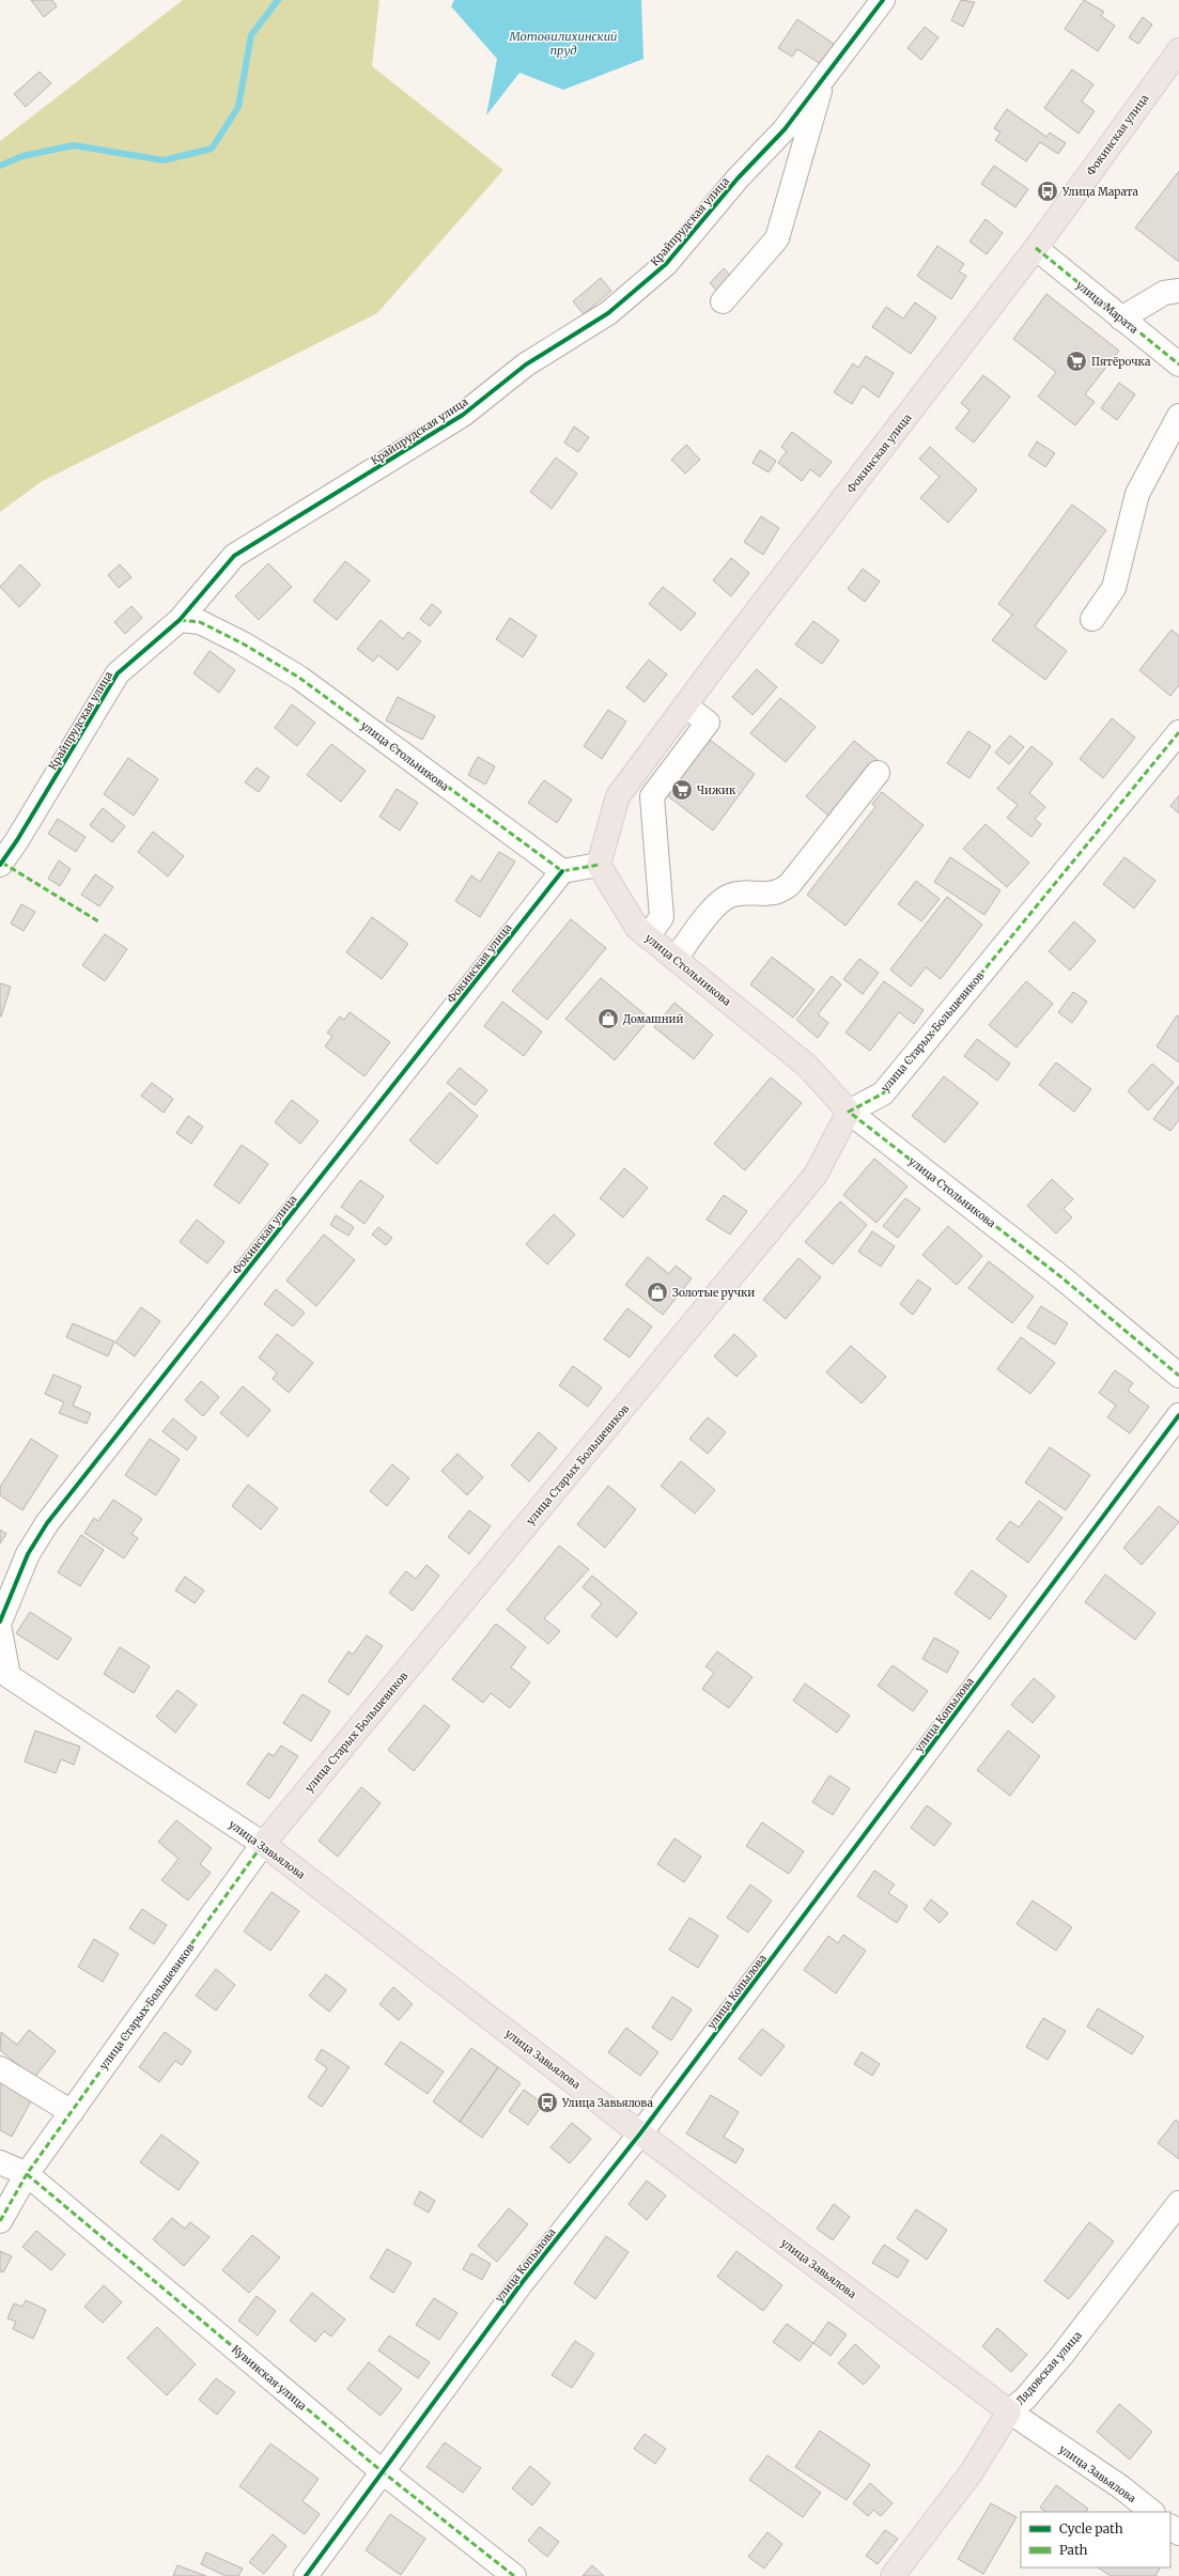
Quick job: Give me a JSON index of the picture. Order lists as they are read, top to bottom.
{
  "streets": {
    "main road": [
      "Фокинская улица",
      "улица Стольникова",
      "улица Старых Большевиков",
      "улица Завьялова",
      "Лядовская улица"
    ],
    "street": [
      "Крайпрудская улица",
      "улица Марата",
      "улица Копылова",
      "Кувинская улица"
    ]
  },
  "crossings": [
    ["Фокинская улица", "улица Марата"],
    ["Фокинская улица", "улица Стольникова"],
    ["Крайпрудская улица", "улица Стольникова"],
    ["улица Стольникова", "улица Старых Большевиков"],
    ["улица Старых Большевиков", "улица Завьялова"],
    ["улица Старых Большевиков", "Кувинская улица"],
    ["улица Копылова", "улица Завьялова"],
    ["улица Копылова", "Кувинская улица"],
    ["улица Завьялова", "Лядовская улица"]
  ],
  "water": ["Мотовилихинский пруд"],
  "places": {
    "bus stop": ["Улица Марата", "Улица Завьялова"],
    "supermarket": ["Пятёрочка", "Чижик"],
    "shop": ["Домашний", "Золотые ручки"]
  },
  "legend": ["Cycle path", "Path"]
}
